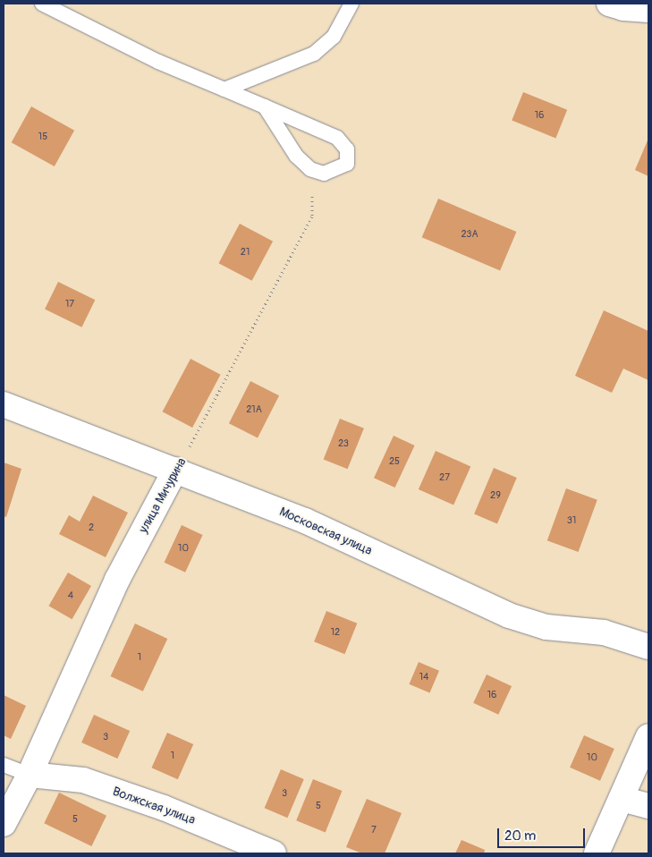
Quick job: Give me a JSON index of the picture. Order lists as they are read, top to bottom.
{
  "streets": {
    "street": ["улица Мичурина", "Московская улица", "Волжская улица"]
  },
  "crossings": [
    ["улица Мичурина", "Московская улица"],
    ["улица Мичурина", "Волжская улица"]
  ],
  "house_numbers": [
    "16",
    "15",
    "23А",
    "21",
    "17",
    "21А",
    "23",
    "25",
    "27",
    "29",
    "31",
    "2",
    "10",
    "4",
    "12",
    "1",
    "14",
    "16",
    "3",
    "1",
    "10",
    "3",
    "5",
    "5",
    "7"
  ],
  "scale_bar": "20 m"
}
